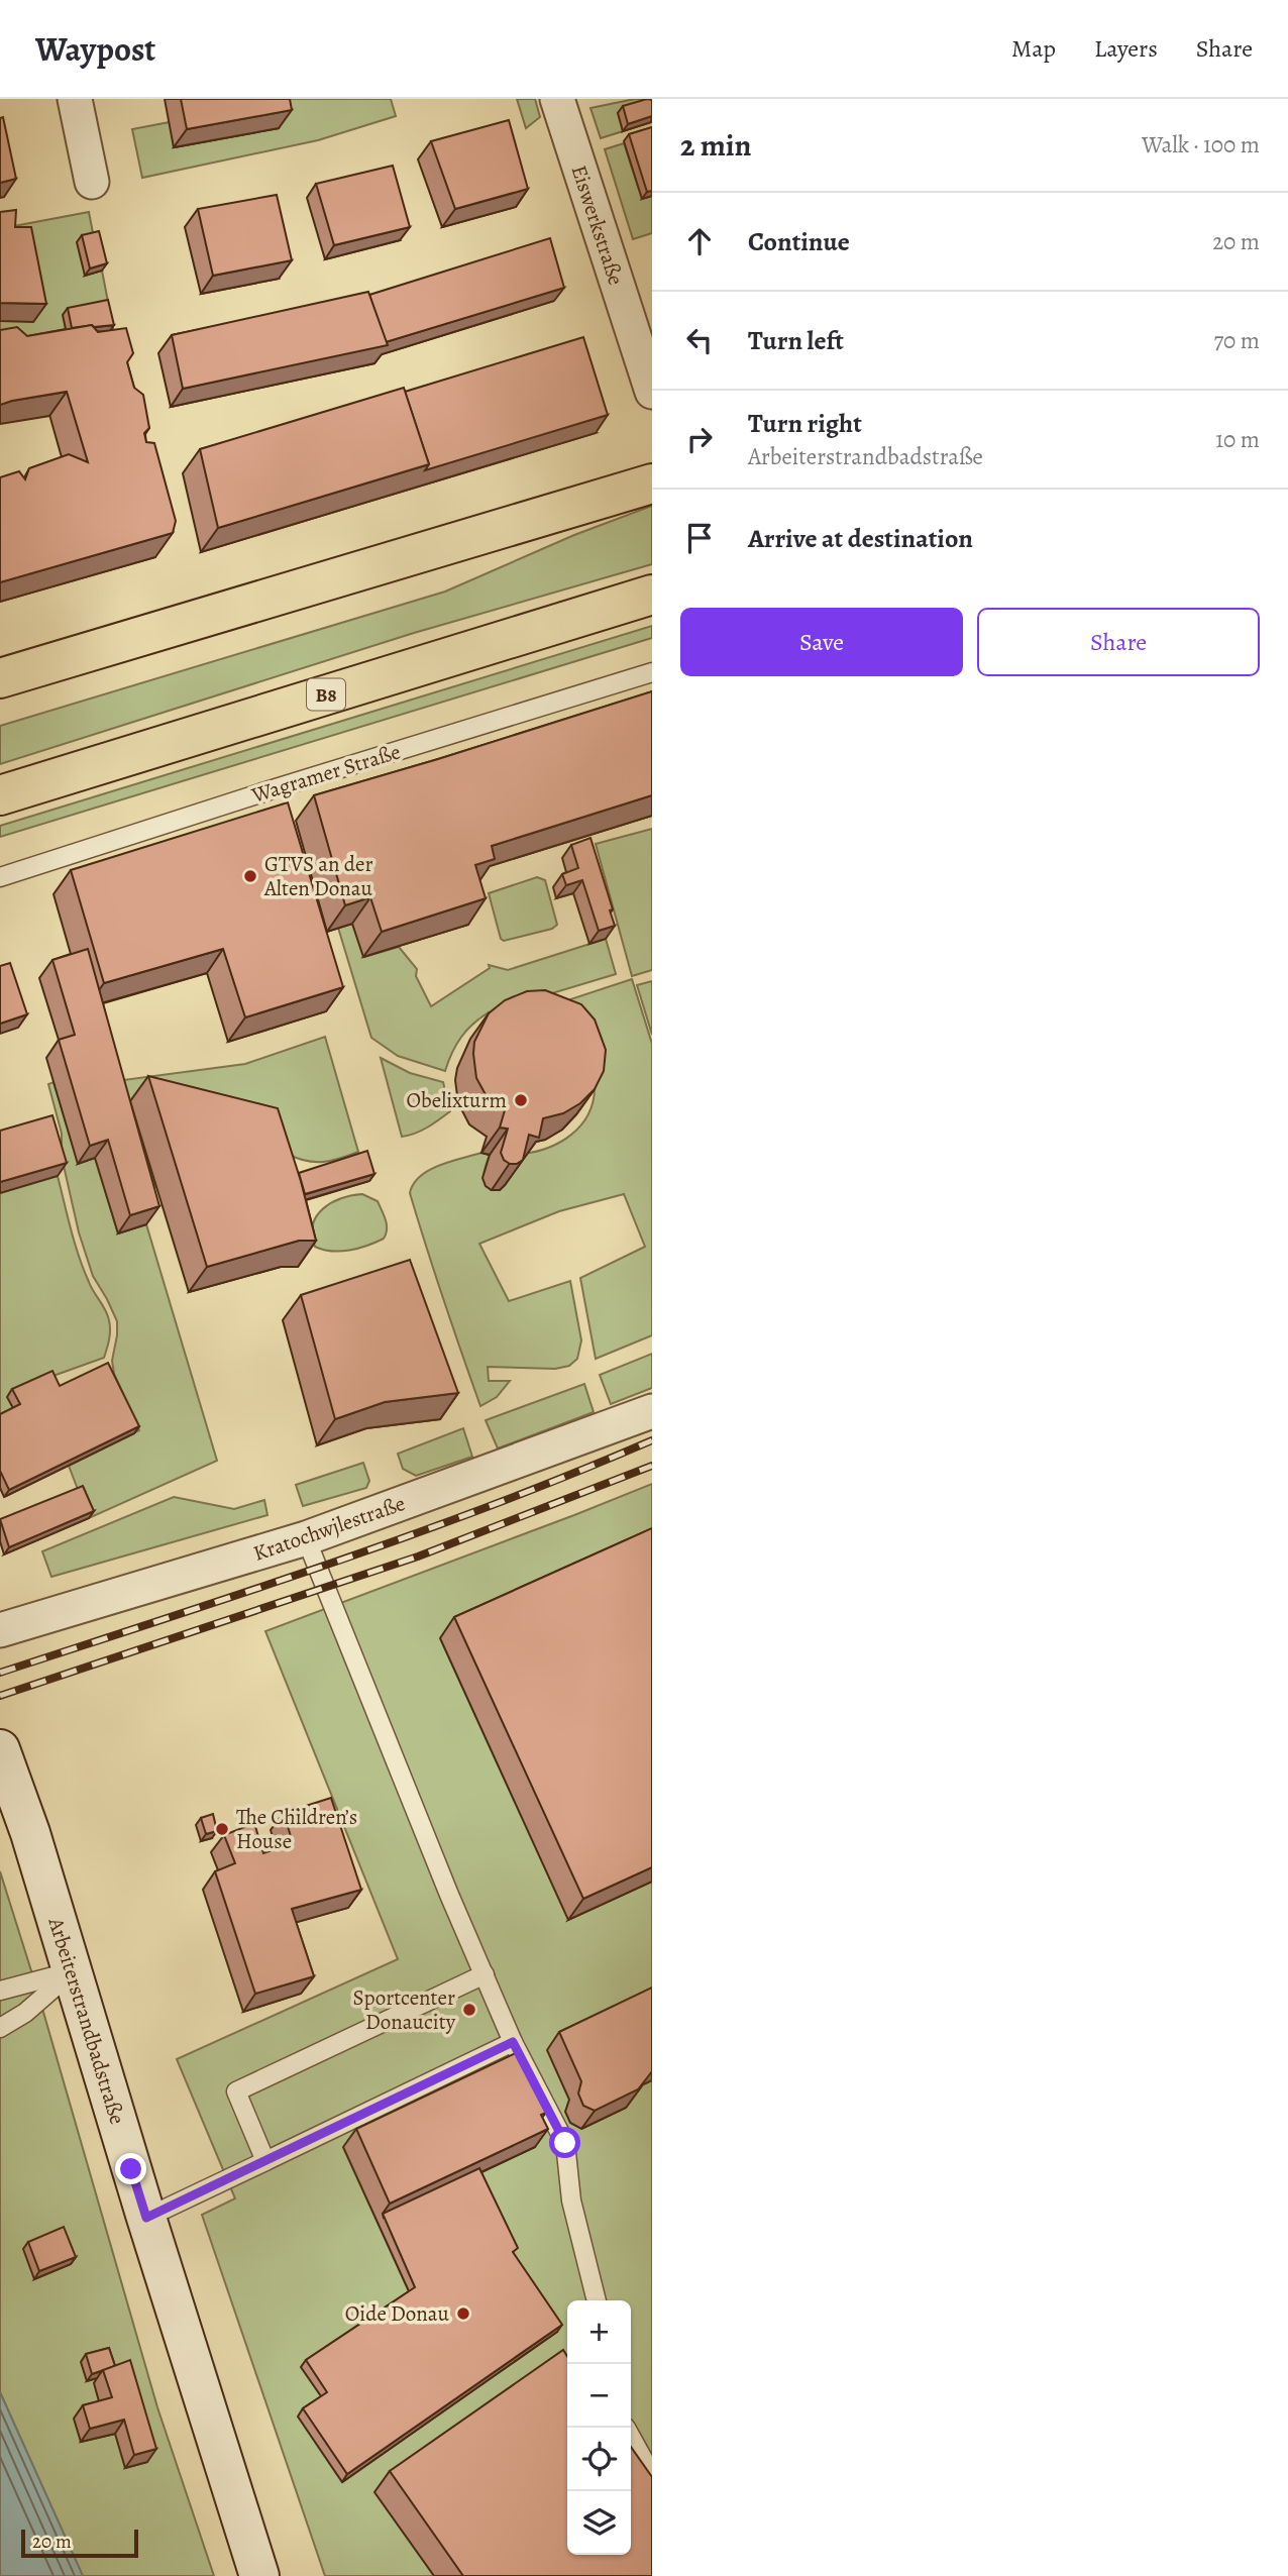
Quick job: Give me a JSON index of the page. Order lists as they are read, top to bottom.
{
  "streets": {
    "main road": ["B8", "Arbeiterstrandbadstraße"],
    "street": ["Eiswerkstraße", "Kratochwjlestraße"],
    "lane": ["Wagramer Straße"]
  },
  "places": [
    "GTVS an der Alten Donau",
    "Obelixturm",
    "The Children’s House",
    "Sportcenter Donaucity",
    "Oide Donau"
  ],
  "scale_bar": "20 m",
  "page": {
    "header": "Waypost",
    "nav": ["Map", "Layers", "Share"],
    "heading": ["2 min", "Walk · 100 m"],
    "list": [
      ["Continue", "20 m"],
      ["Turn left", "70 m"],
      ["Turn right", "Arbeiterstrandbadstraße", "10 m"],
      "Arrive at destination"
    ],
    "buttons": ["Save", "Share"],
    "map_buttons": ["+", "−"],
    "scale": "20 m"
  }
}
